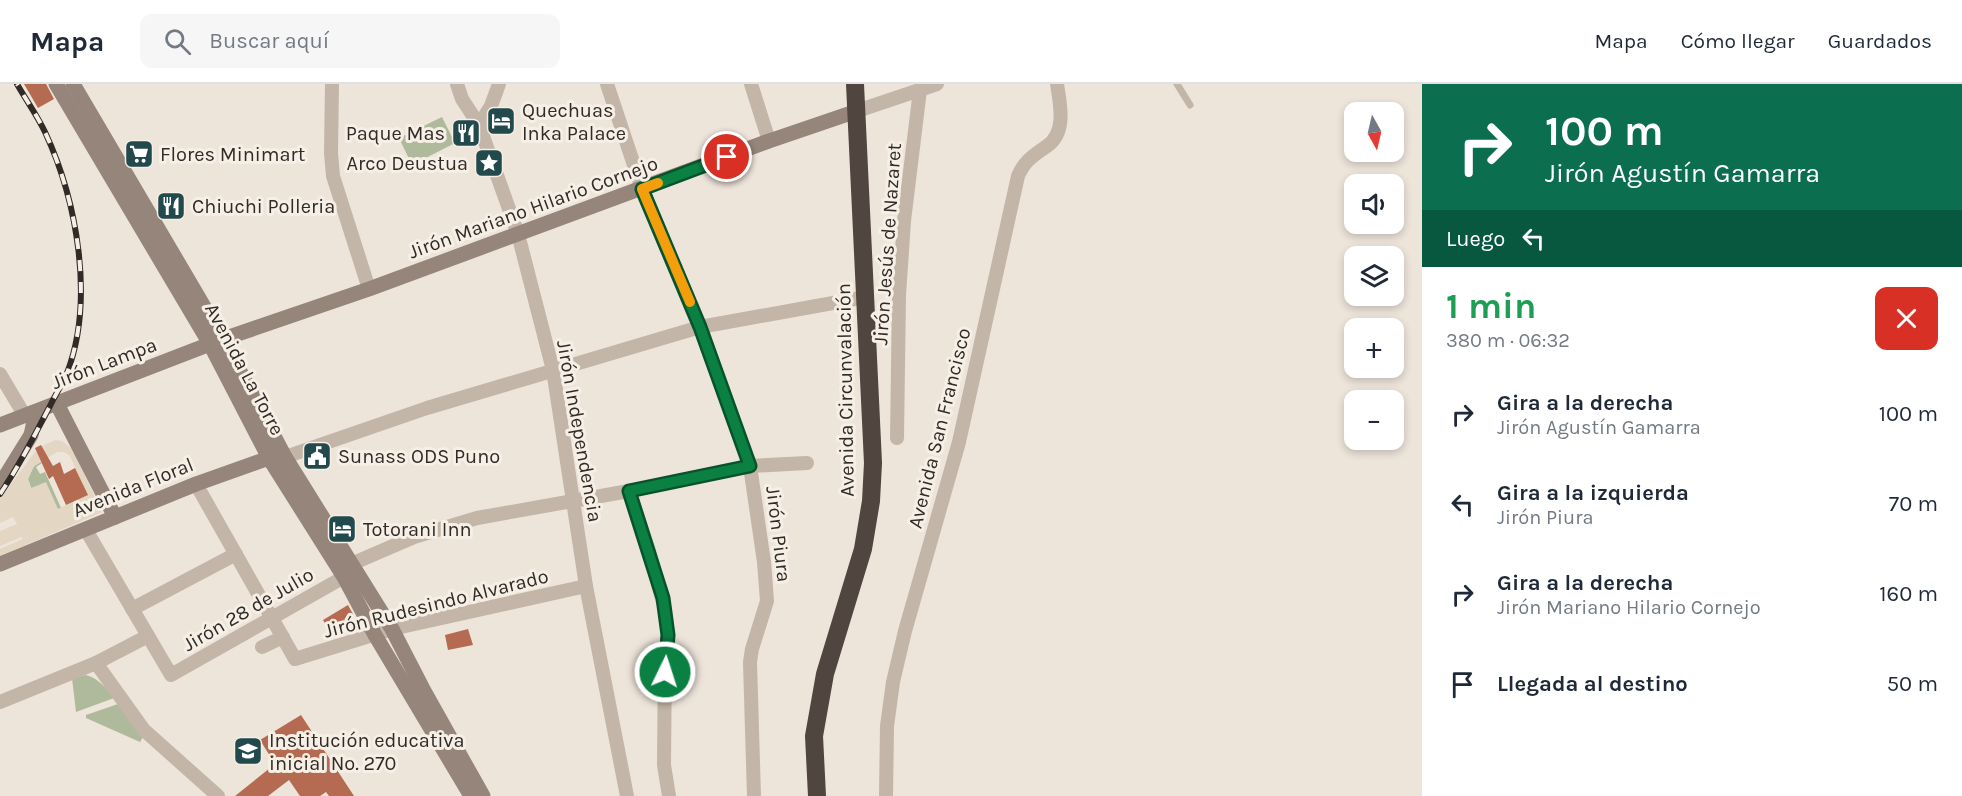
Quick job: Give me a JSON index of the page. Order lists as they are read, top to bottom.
{
  "streets": {
    "highway": ["Avenida Circunvalación"],
    "main road": [
      "Jirón Mariano Hilario Cornejo",
      "Jirón Lampa",
      "Avenida La Torre",
      "Avenida Floral"
    ],
    "street": [
      "Jirón Jesús de Nazaret",
      "Avenida San Francisco",
      "Jirón Independencia",
      "Jirón Piura",
      "Jirón Rudesindo Alvarado",
      "Jirón 28 de Julio"
    ]
  },
  "crossings": [
    ["Jirón Mariano Hilario Cornejo", "Jirón Lampa"],
    ["Jirón Mariano Hilario Cornejo", "Avenida La Torre"],
    ["Jirón Mariano Hilario Cornejo", "Avenida Circunvalación"],
    ["Jirón Mariano Hilario Cornejo", "Jirón Independencia"],
    ["Jirón Mariano Hilario Cornejo", "Jirón Piura"],
    ["Jirón Lampa", "Avenida La Torre"],
    ["Avenida La Torre", "Avenida Floral"],
    ["Avenida La Torre", "Jirón Rudesindo Alvarado"],
    ["Avenida La Torre", "Jirón 28 de Julio"],
    ["Jirón Independencia", "Jirón Rudesindo Alvarado"],
    ["Jirón Independencia", "Jirón 28 de Julio"],
    ["Jirón Piura", "Jirón 28 de Julio"]
  ],
  "places": {
    "hotel": ["Quechuas Inka Palace", "Totorani Inn"],
    "restaurant": ["Paque Mas", "Chiuchi Polleria"],
    "supermarket": ["Flores Minimart"],
    "place": ["Arco Deustua"],
    "public building": ["Sunass ODS Puno"],
    "school or university": ["Institución educativa inicial No. 270"]
  },
  "north": "bottom",
  "page": {
    "header": "Mapa",
    "search": "Buscar aquí",
    "nav": ["Mapa", "Cómo llegar", "Guardados"],
    "turn": ["100 m", "Jirón Agustín Gamarra"],
    "map_buttons": ["+", "−"],
    "then": "Luego",
    "heading": ["1 min", "380 m · 06:32"],
    "list": [
      {
        "name": "Gira a la derecha",
        "note": "Jirón Agustín Gamarra",
        "value": "100 m"
      },
      {
        "name": "Gira a la izquierda",
        "note": "Jirón Piura",
        "value": "70 m"
      },
      {
        "name": "Gira a la derecha",
        "note": "Jirón Mariano Hilario Cornejo",
        "value": "160 m"
      },
      {
        "name": "Llegada al destino",
        "value": "50 m"
      }
    ]
  }
}
